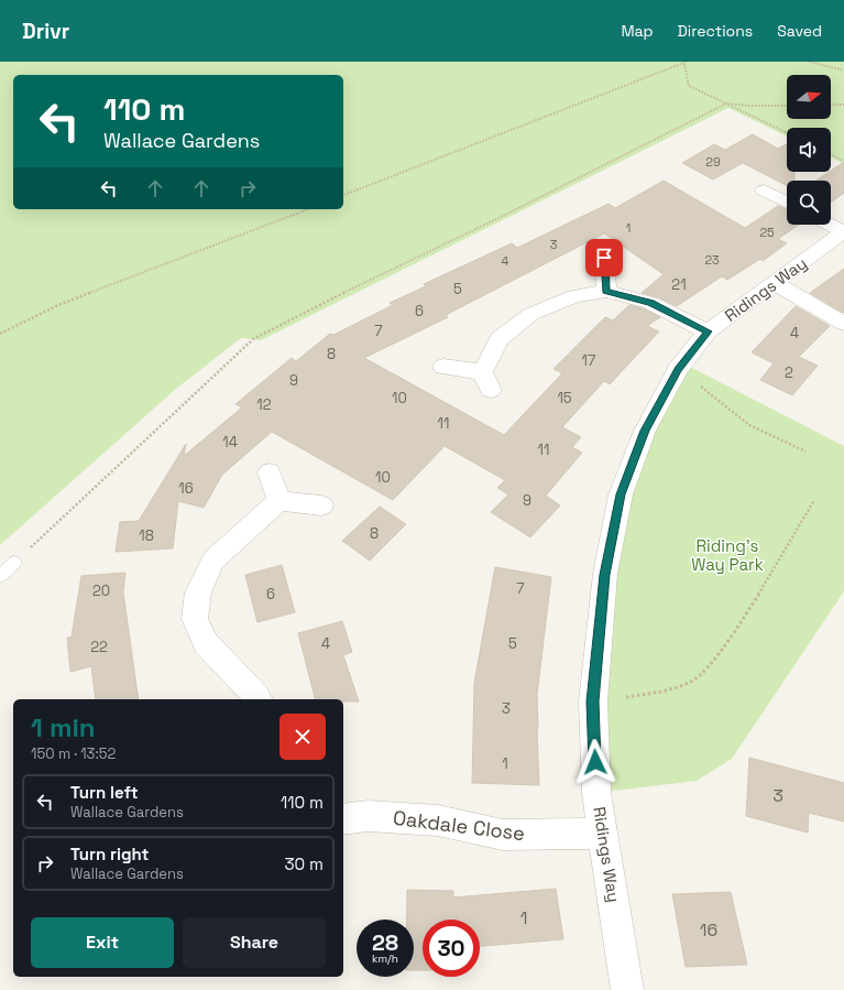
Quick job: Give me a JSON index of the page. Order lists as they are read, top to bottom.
{
  "streets": {
    "street": ["Ridings Way", "Oakdale Close"]
  },
  "crossings": [
    ["Ridings Way", "Oakdale Close"]
  ],
  "parks": ["Riding's Way Park"],
  "house_numbers": [
    "29",
    "1",
    "25",
    "3",
    "23",
    "4",
    "21",
    "5",
    "6",
    "7",
    "4",
    "8",
    "17",
    "2",
    "9",
    "10",
    "15",
    "12",
    "11",
    "14",
    "11",
    "10",
    "16",
    "9",
    "8",
    "18",
    "7",
    "20",
    "6",
    "4",
    "5",
    "22",
    "3",
    "1",
    "3",
    "1",
    "16"
  ],
  "north": "right",
  "page": {
    "header": "Drivr",
    "nav": ["Map", "Directions", "Saved"],
    "turn": ["110 m", "Wallace Gardens"],
    "heading": ["1 min", "150 m · 13:52"],
    "list": [
      {
        "name": "Turn left",
        "note": "Wallace Gardens",
        "value": "110 m"
      },
      {
        "name": "Turn right",
        "note": "Wallace Gardens",
        "value": "30 m"
      }
    ],
    "buttons": ["Exit", "Share"],
    "speed": "28 km/h",
    "limit": "30"
  }
}
